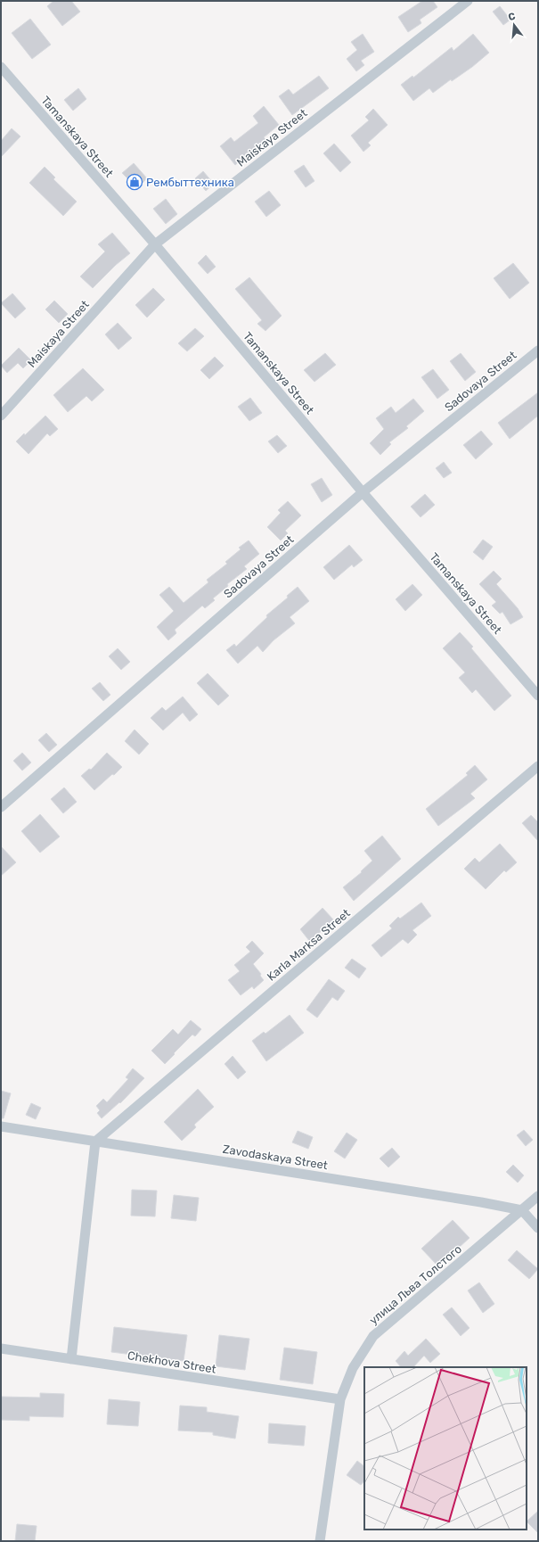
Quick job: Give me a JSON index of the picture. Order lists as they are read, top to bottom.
{
  "streets": {
    "street": [
      "Tamanskaya Street",
      "Maiskaya Street",
      "Sadovaya Street",
      "Karla Marksa Street",
      "Zavodaskaya Street",
      "улица Льва Толстого",
      "Chekhova Street"
    ]
  },
  "crossings": [
    ["Tamanskaya Street", "Maiskaya Street"],
    ["Tamanskaya Street", "Sadovaya Street"],
    ["Karla Marksa Street", "Zavodaskaya Street"],
    ["Zavodaskaya Street", "улица Льва Толстого"],
    ["улица Льва Толстого", "Chekhova Street"]
  ],
  "places": {
    "shop": ["Рембыттехника"]
  },
  "north": "top"
}
